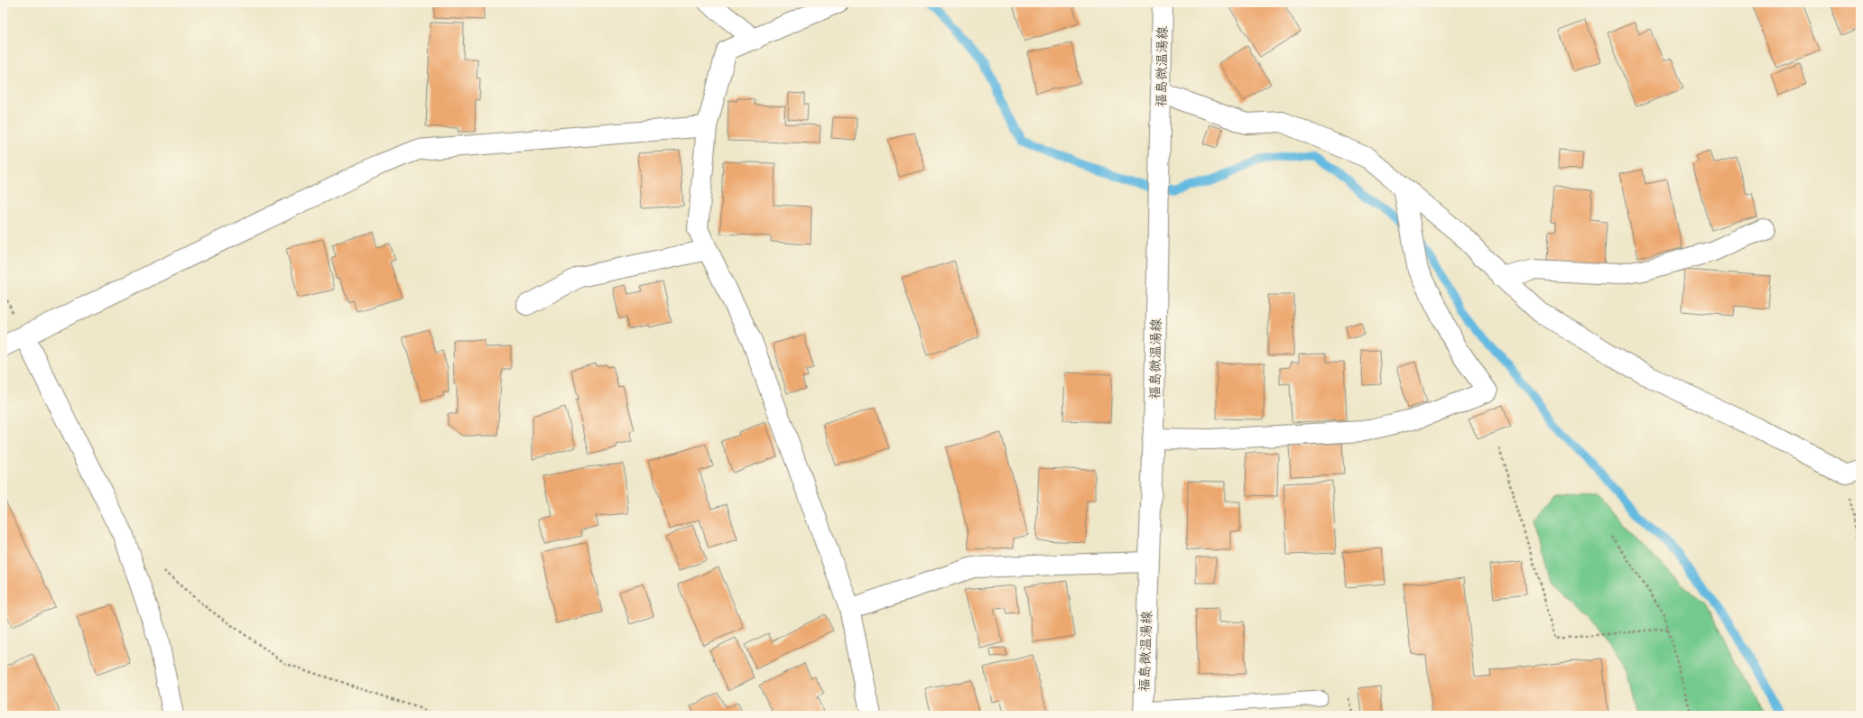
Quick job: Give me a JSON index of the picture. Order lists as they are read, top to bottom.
{
  "streets": {
    "street": ["福島微温湯線"]
  }
}
